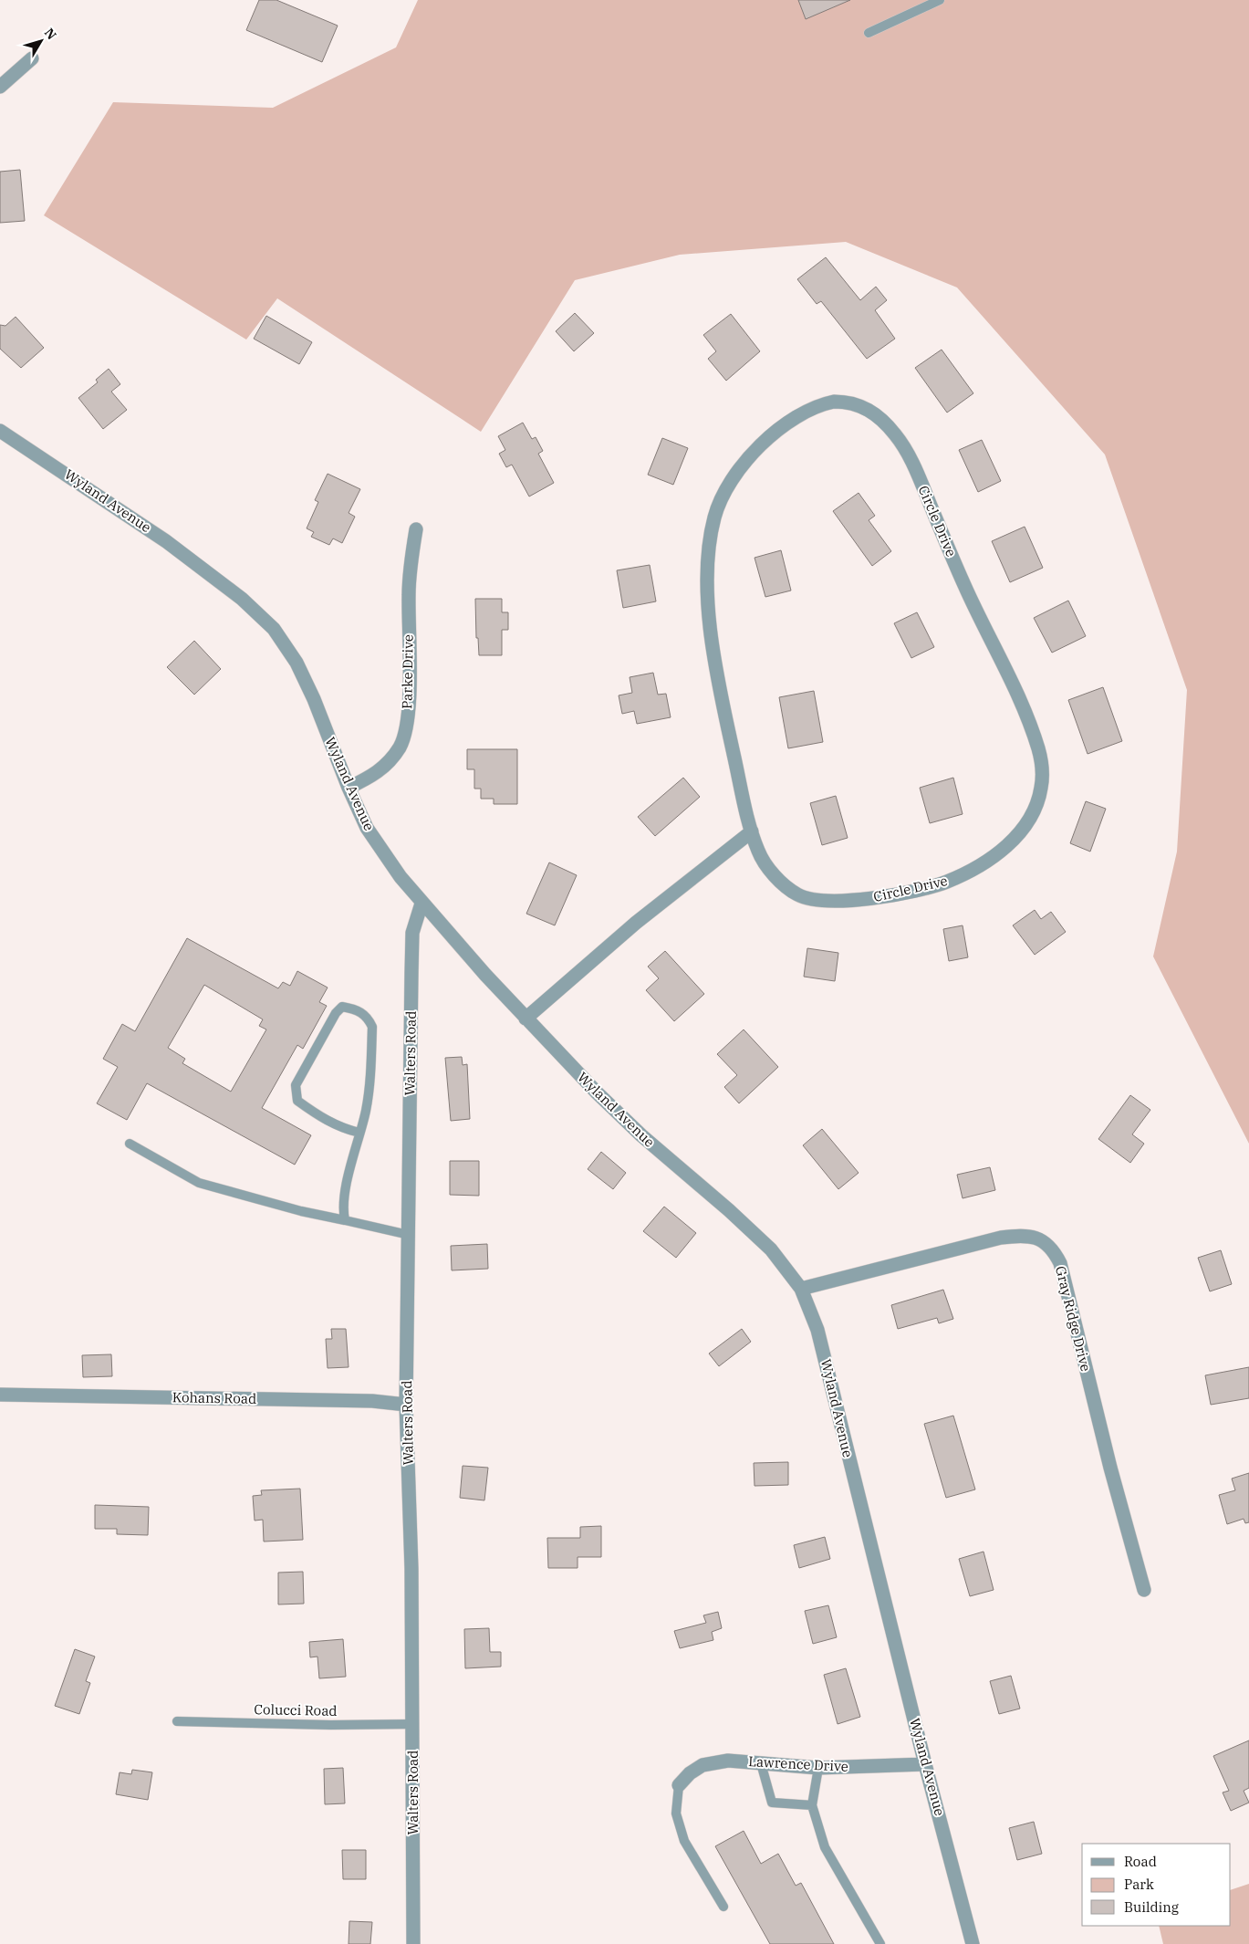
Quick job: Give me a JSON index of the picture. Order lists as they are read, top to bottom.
{
  "streets": {
    "street": [
      "Wyland Avenue",
      "Circle Drive",
      "Parke Drive",
      "Walters Road",
      "Gray Ridge Drive",
      "Kohans Road",
      "Lawrence Drive"
    ],
    "lane": ["Colucci Road"]
  },
  "crossings": [
    ["Wyland Avenue", "Parke Drive"],
    ["Wyland Avenue", "Walters Road"],
    ["Wyland Avenue", "Gray Ridge Drive"],
    ["Wyland Avenue", "Lawrence Drive"],
    ["Walters Road", "Kohans Road"],
    ["Walters Road", "Colucci Road"]
  ],
  "legend": ["Road", "Park", "Building"],
  "north": "top right"
}
